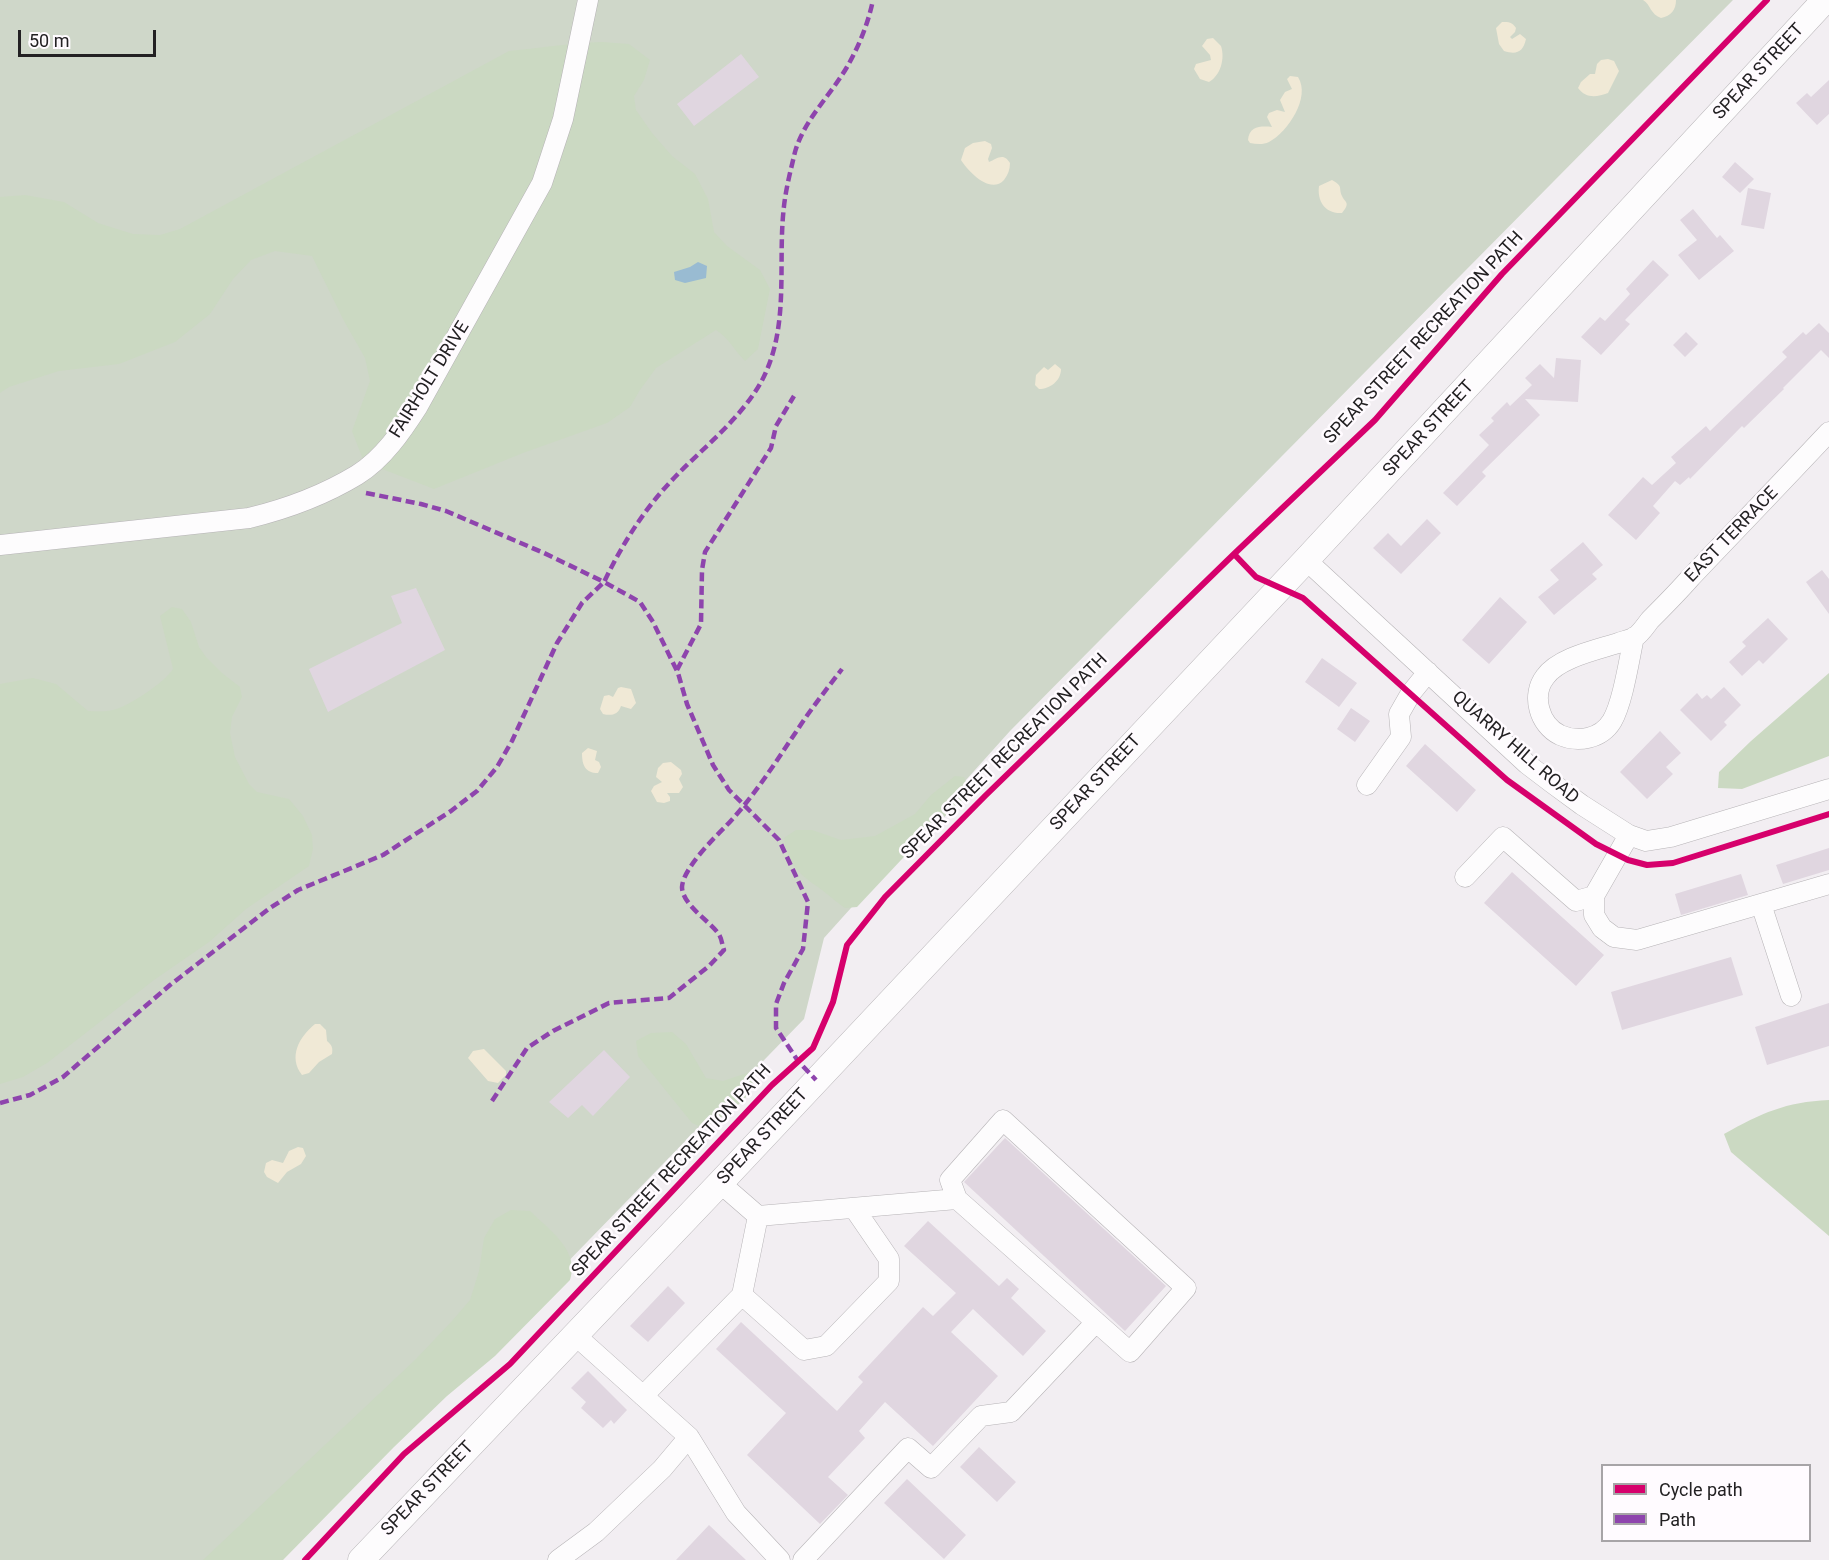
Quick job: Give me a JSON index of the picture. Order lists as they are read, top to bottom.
{
  "streets": {
    "main road": ["SPEAR STREET"],
    "street": ["FAIRHOLT DRIVE", "EAST TERRACE", "QUARRY HILL ROAD"],
    "cycle path": ["SPEAR STREET RECREATION PATH"]
  },
  "crossings": [
    ["SPEAR STREET", "QUARRY HILL ROAD"]
  ],
  "legend": ["Cycle path", "Path"],
  "scale_bar": "50 m"
}
